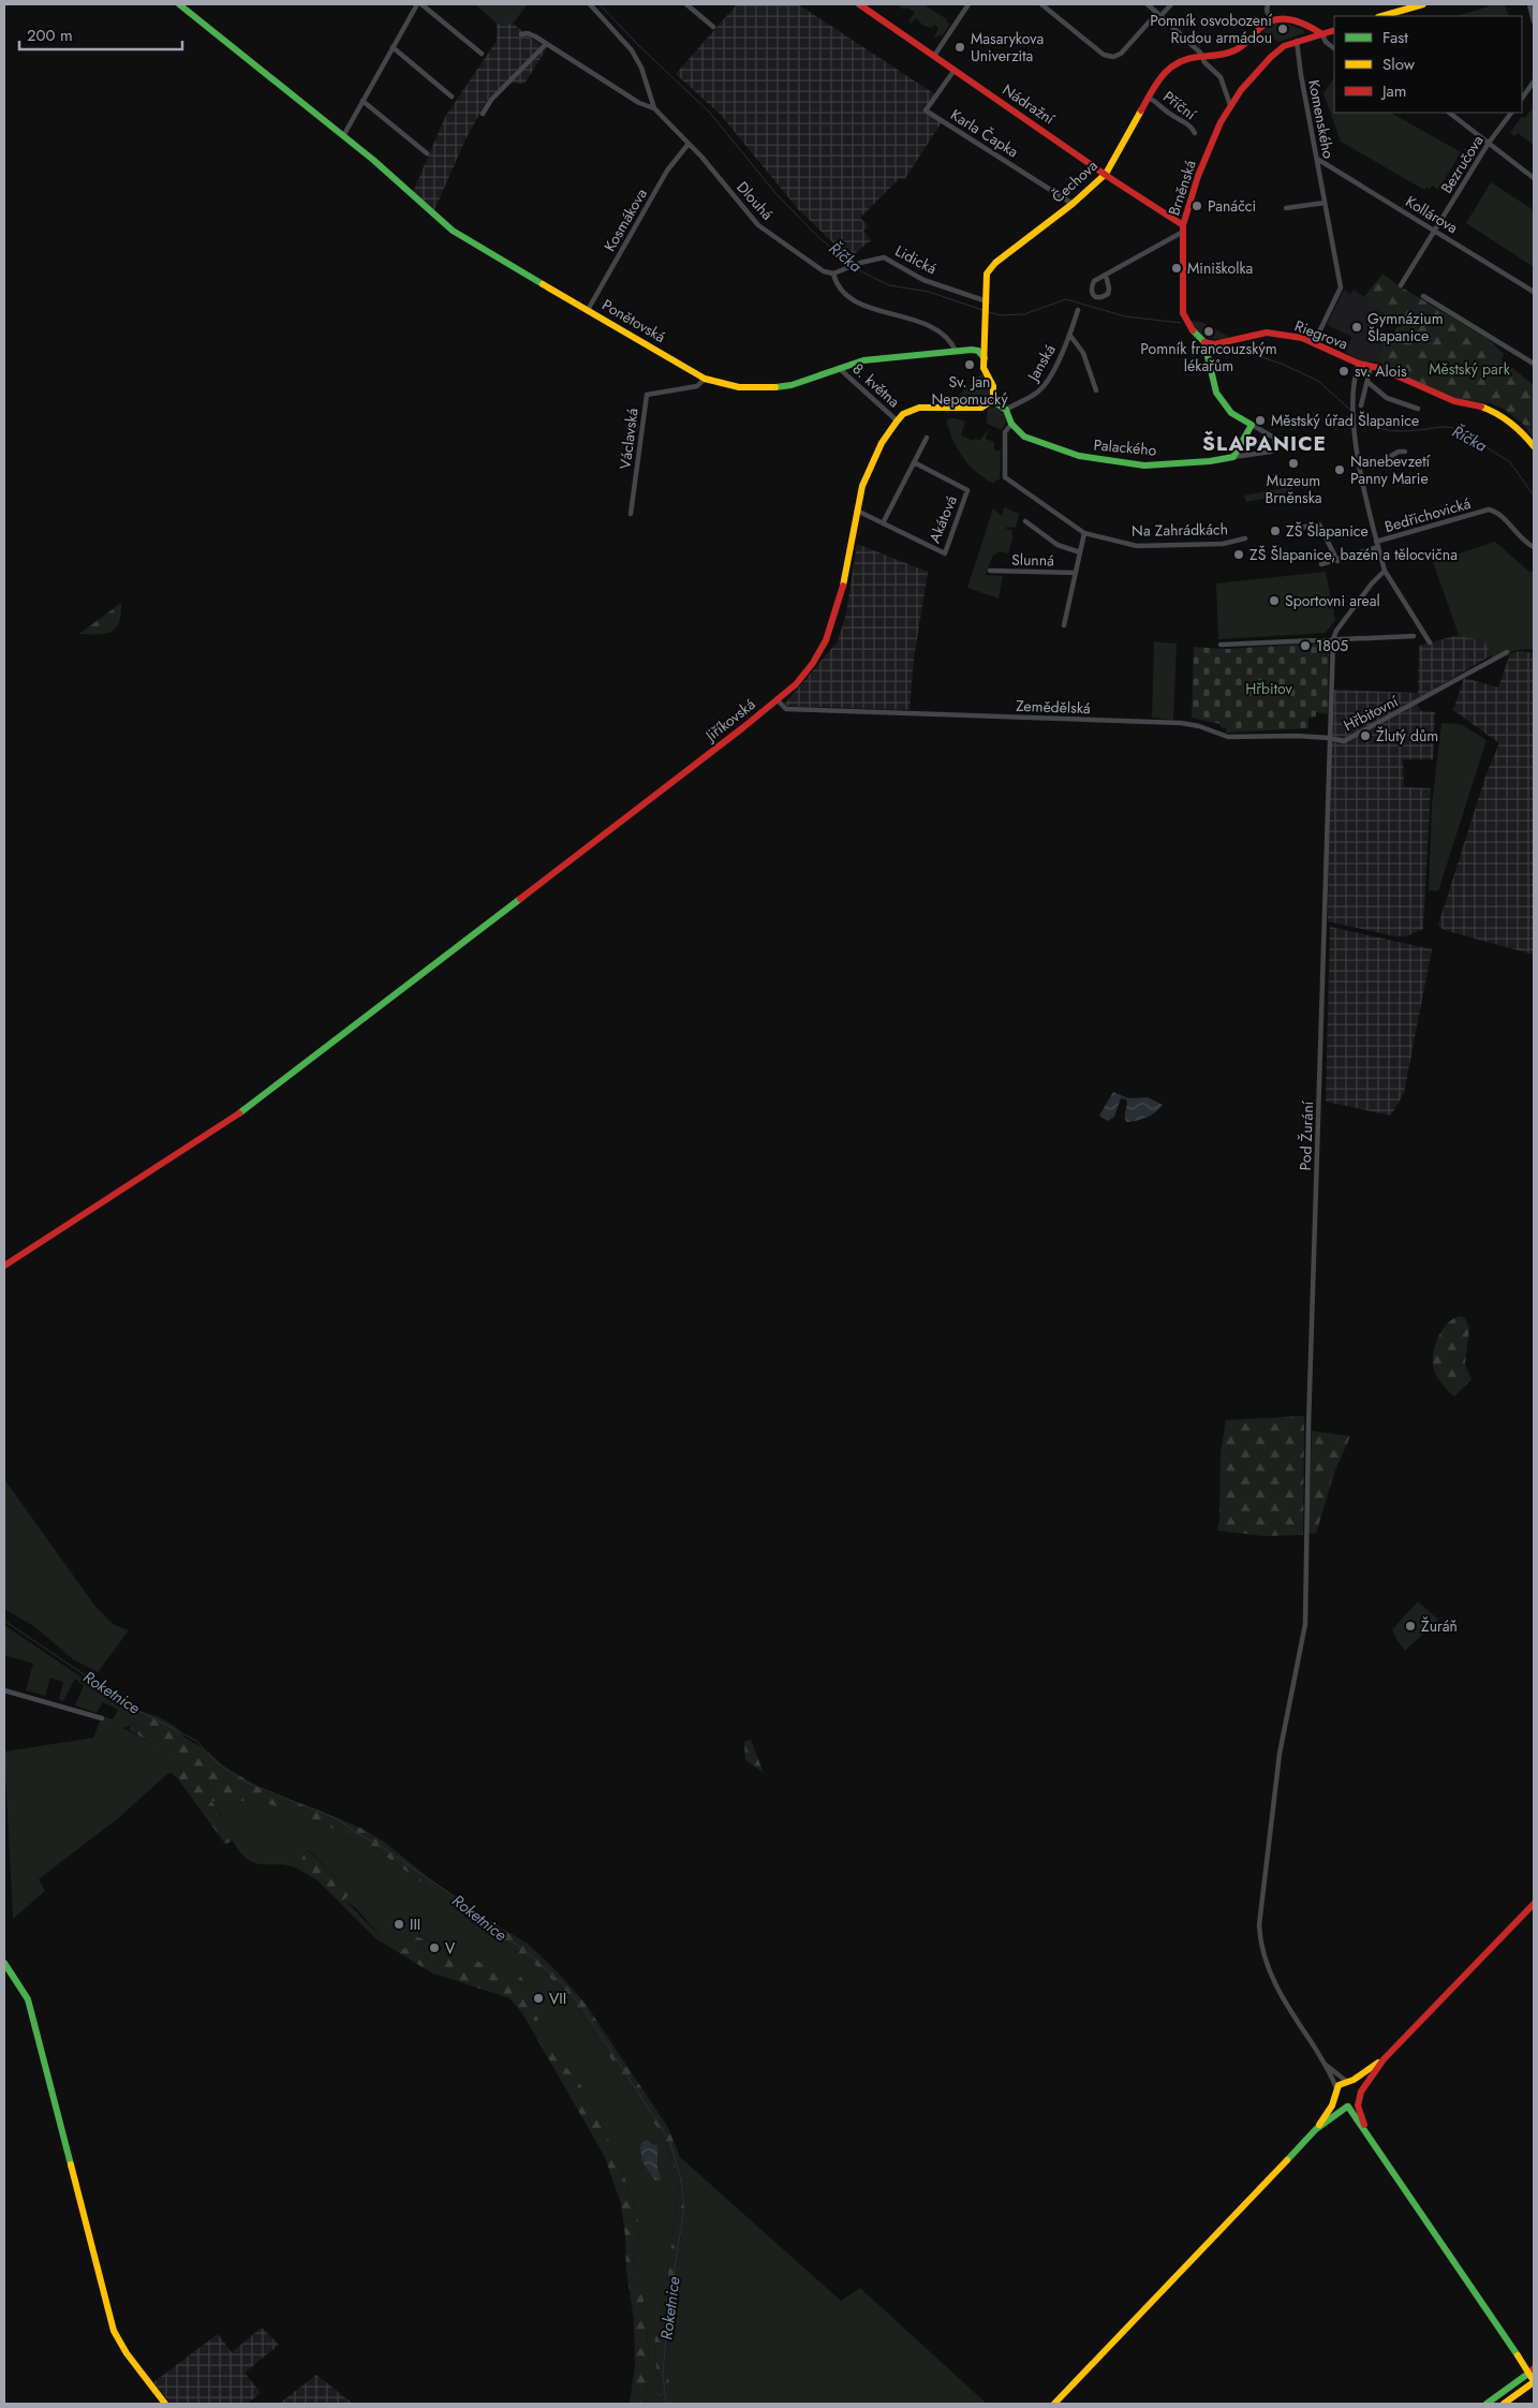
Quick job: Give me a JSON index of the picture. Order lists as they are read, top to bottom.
{
  "streets": {
    "main road": [
      "Nádražní",
      "Čechova",
      "Brněnská",
      "Ponětovská",
      "Riegrova",
      "Palackého",
      "Jiříkovská"
    ],
    "street": [
      "Příční",
      "Komenského",
      "Karla Čapka",
      "Bezručova",
      "Dlouhá",
      "Kollárova",
      "Kosmákova",
      "Lidická",
      "Janská",
      "8. května",
      "Václavská",
      "Bedřichovická",
      "Akátová",
      "Na Zahrádkách",
      "Slunná",
      "Zemědělská",
      "Hřbitovní",
      "Pod Žurání"
    ]
  },
  "crossings": [
    ["Nádražní", "Karla Čapka"],
    ["Nádražní", "Čechova"],
    ["Nádražní", "Brněnská"],
    ["Příční", "Čechova"],
    ["Komenského", "Brněnská"],
    ["Komenského", "Kollárova"],
    ["Komenského", "Riegrova"],
    ["Karla Čapka", "Čechova"],
    ["Bezručova", "Kollárova"],
    ["Čechova", "Lidická"],
    ["Brněnská", "Riegrova"],
    ["Dlouhá", "Kosmákova"],
    ["Dlouhá", "Lidická"],
    ["Kosmákova", "Ponětovská"],
    ["Ponětovská", "8. května"],
    ["Ponětovská", "Václavská"],
    ["8. května", "Jiříkovská"],
    ["Palackého", "Na Zahrádkách"],
    ["Akátová", "Jiříkovská"],
    ["Zemědělská", "Hřbitovní"],
    ["Zemědělská", "Jiříkovská"],
    ["Zemědělská", "Pod Žurání"],
    ["Hřbitovní", "Pod Žurání"]
  ],
  "districts": ["ŠLAPANICE"],
  "water": ["Říčka", "Roketnice"],
  "parks": ["Městský park", "Hřbitov"],
  "places": [
    "Pomník osvobození Rudou armádou",
    "Masarykova Univerzita",
    "Panáčci",
    "Miniškolka",
    "Gymnázium Šlapanice",
    "Pomník francouzským lékařům",
    "Sv. Jan Nepomucký",
    "sv. Alois",
    "Městský úřad Šlapanice",
    "Muzeum Brněnska",
    "Nanebevzetí Panny Marie",
    "ZŠ Šlapanice",
    "ZŠ Šlapanice, bazén a tělocvična",
    "Sportovni areal",
    "1805",
    "Žlutý dům",
    "Žuráň",
    "III",
    "V",
    "VII"
  ],
  "legend": ["Fast", "Slow", "Jam"],
  "scale_bar": "200 m"
}
